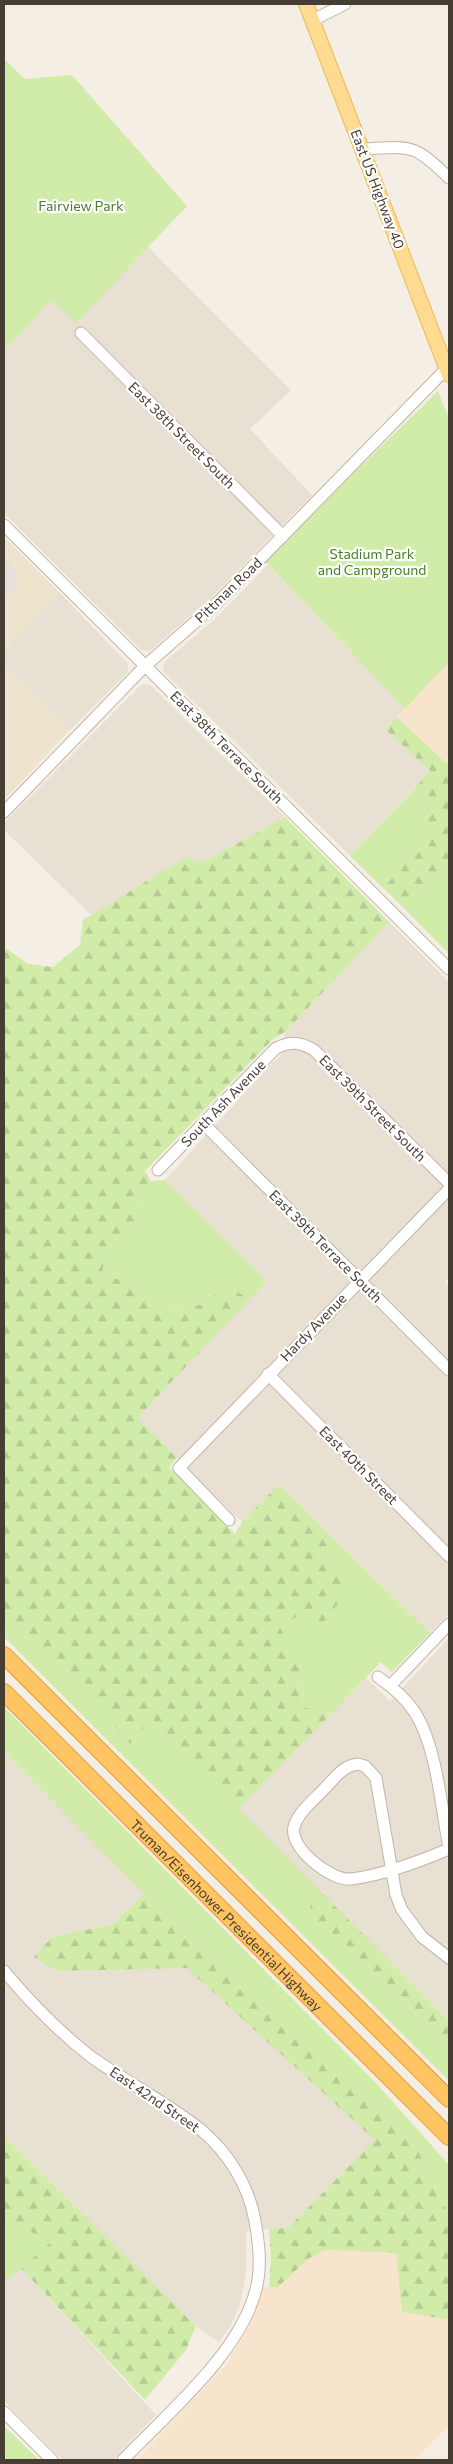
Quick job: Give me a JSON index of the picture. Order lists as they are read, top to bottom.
{
  "streets": {
    "highway": ["Truman/Eisenhower Presidential Highway"],
    "main road": ["East US Highway 40"],
    "street": [
      "East 38th Street South",
      "Pittman Road",
      "East 38th Terrace South",
      "South Ash Avenue",
      "East 39th Street South",
      "East 39th Terrace South",
      "Hardy Avenue",
      "East 40th Street",
      "East 42nd Street"
    ]
  },
  "crossings": [
    ["East US Highway 40", "Pittman Road"],
    ["East 38th Street South", "Pittman Road"],
    ["Pittman Road", "East 38th Terrace South"],
    ["South Ash Avenue", "East 39th Street South"],
    ["South Ash Avenue", "East 39th Terrace South"],
    ["East 39th Terrace South", "Hardy Avenue"],
    ["Hardy Avenue", "East 40th Street"]
  ],
  "parks": ["Fairview Park", "Stadium Park and Campground"]
}
